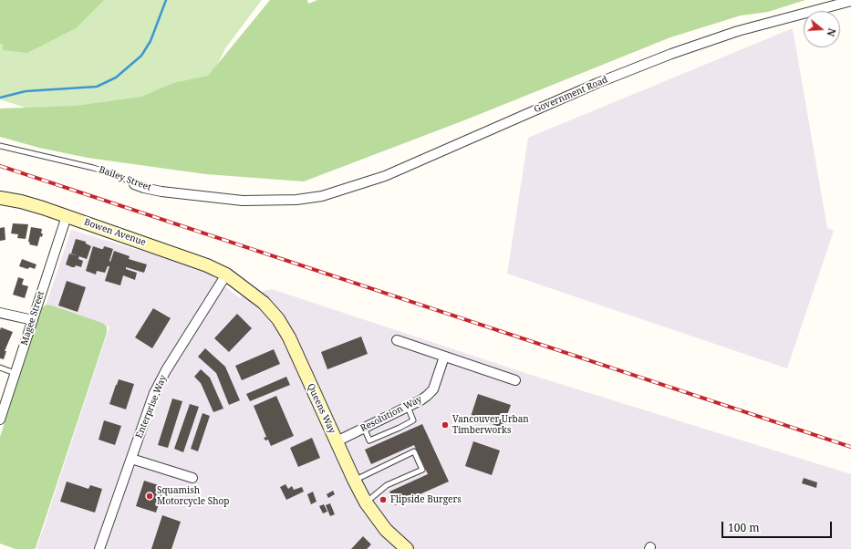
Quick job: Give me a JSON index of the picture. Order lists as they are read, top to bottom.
{
  "streets": {
    "street": [
      "Government Road",
      "Bailey Street",
      "Bowen Avenue",
      "Magee Street",
      "Enterprise Way",
      "Queens Way",
      "Resolution Way"
    ]
  },
  "crossings": [
    ["Government Road", "Bailey Street"],
    ["Bowen Avenue", "Magee Street"],
    ["Bowen Avenue", "Enterprise Way"],
    ["Bowen Avenue", "Queens Way"],
    ["Enterprise Way", "Queens Way"],
    ["Queens Way", "Resolution Way"]
  ],
  "places": ["Vancouver Urban Timberworks", "Squamish Motorcycle Shop", "Flipside Burgers"],
  "scale_bar": "100 m",
  "north": "right"
}
